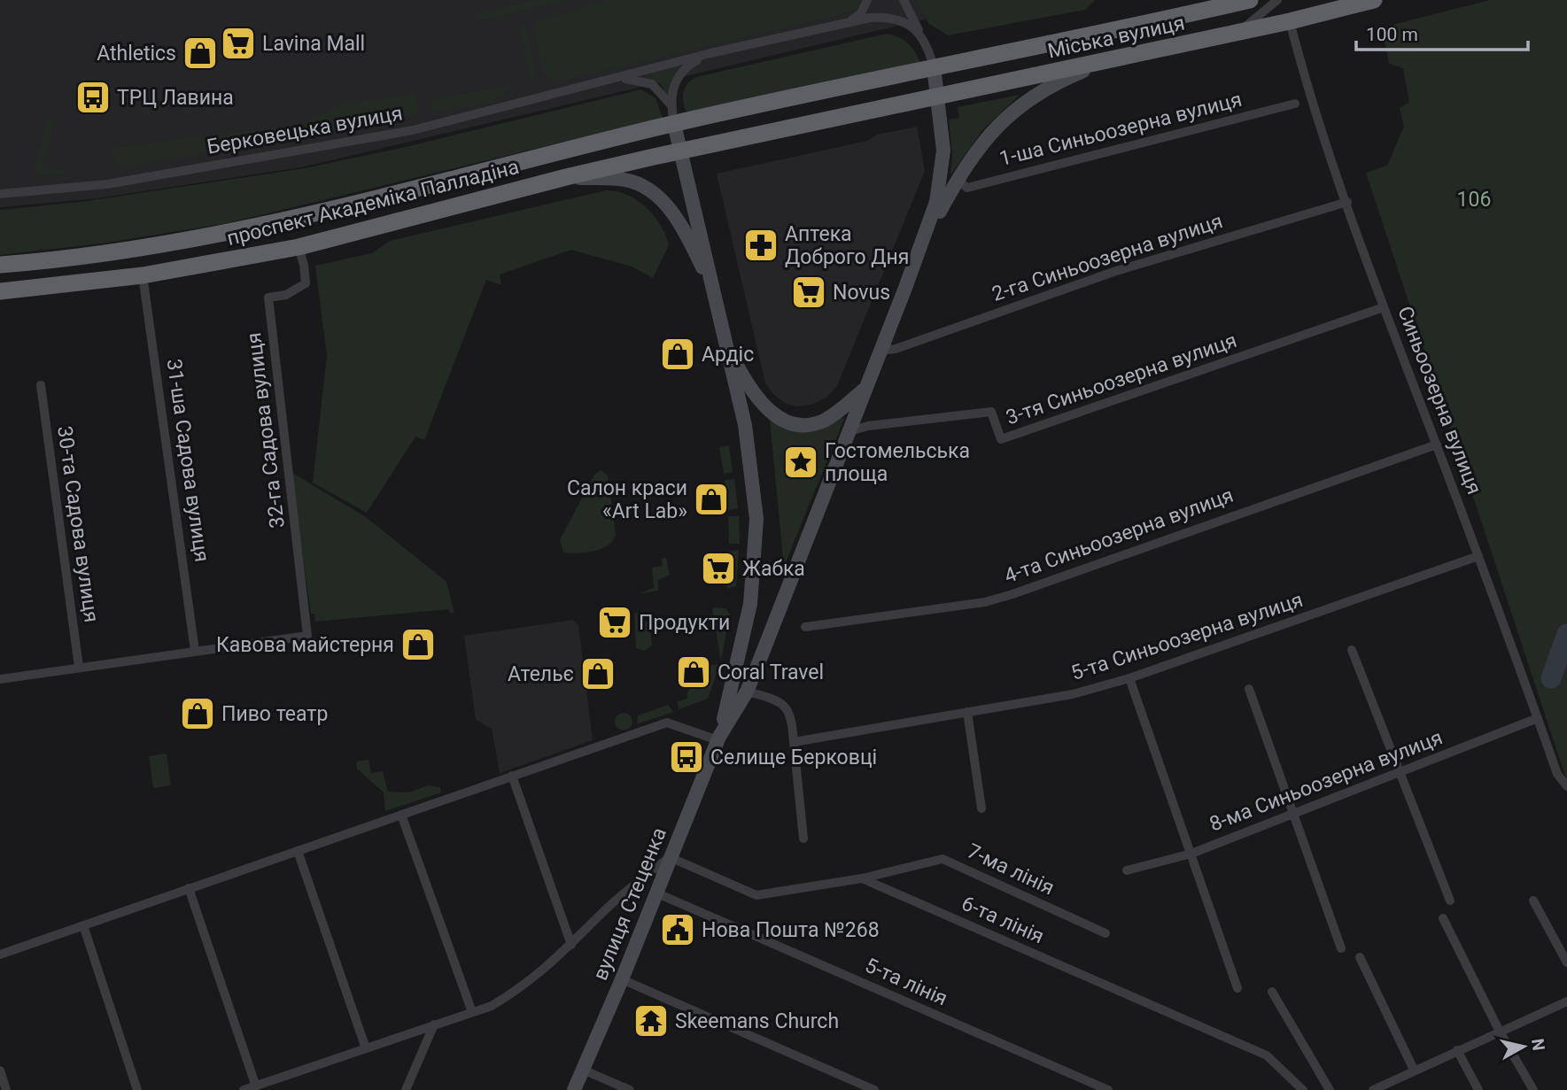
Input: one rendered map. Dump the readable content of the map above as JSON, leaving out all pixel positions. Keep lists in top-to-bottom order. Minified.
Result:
{"streets":{"highway":["Міська вулиця","проспект Академіка Палладіна"],"main road":["вулиця Стеценка"],"street":["1-ша Синьоозерна вулиця","Берковецька вулиця","2-га Синьоозерна вулиця","3-тя Синьоозерна вулиця","Синьоозерна вулиця","32-га Садова вулиця","31-ша Садова вулиця","30-та Садова вулиця","4-та Синьоозерна вулиця","5-та Синьоозерна вулиця","8-ма Синьоозерна вулиця","7-ма лінія","6-та лінія","5-та лінія"]},"crossings":[["Міська вулиця","Синьоозерна вулиця"],["Берковецька вулиця","проспект Академіка Палладіна"],["проспект Академіка Палладіна","32-га Садова вулиця"],["проспект Академіка Палладіна","31-ша Садова вулиця"],["2-га Синьоозерна вулиця","Синьоозерна вулиця"],["3-тя Синьоозерна вулиця","Синьоозерна вулиця"],["3-тя Синьоозерна вулиця","вулиця Стеценка"],["Синьоозерна вулиця","4-та Синьоозерна вулиця"],["Синьоозерна вулиця","5-та Синьоозерна вулиця"],["Синьоозерна вулиця","8-ма Синьоозерна вулиця"],["32-га Садова вулиця","31-ша Садова вулиця"],["7-ма лінія","6-та лінія"],["вулиця Стеценка","5-та лінія"]],"parks":["106"],"places":{"supermarket":["Lavina Mall","Novus","Жабка","Продукти"],"shop":["Athletics","Ардіс","Салон краси «Art Lab»","Кавова майстерня","Coral Travel","Ательє","Пиво театр"],"bus stop":["ТРЦ Лавина","Селище Берковці"],"pharmacy":["Аптека Доброго Дня"],"place":["Гостомельська площа"],"public building":["Нова Пошта №268"],"temple":["Skeemans Church"]},"scale_bar":"100 m","north":"right"}
